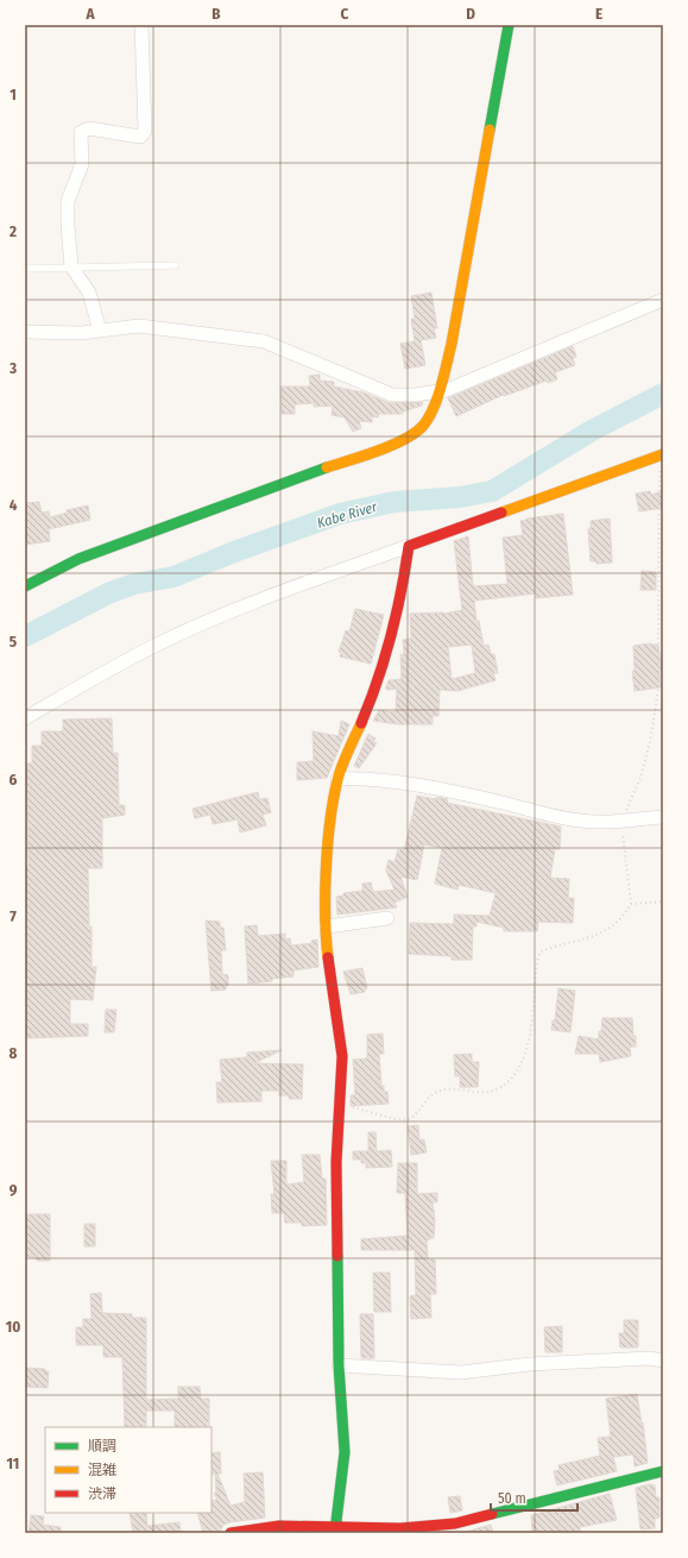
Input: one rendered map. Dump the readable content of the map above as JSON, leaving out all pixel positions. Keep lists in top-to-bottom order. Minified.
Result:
{"water":["Kabe River"],"legend":["順調","混雑","渋滞"],"scale_bar":"50 m","grid":{"columns":["A","B","C","D","E"],"rows":["1","2","3","4","5","6","7","8","9","10","11"]}}
